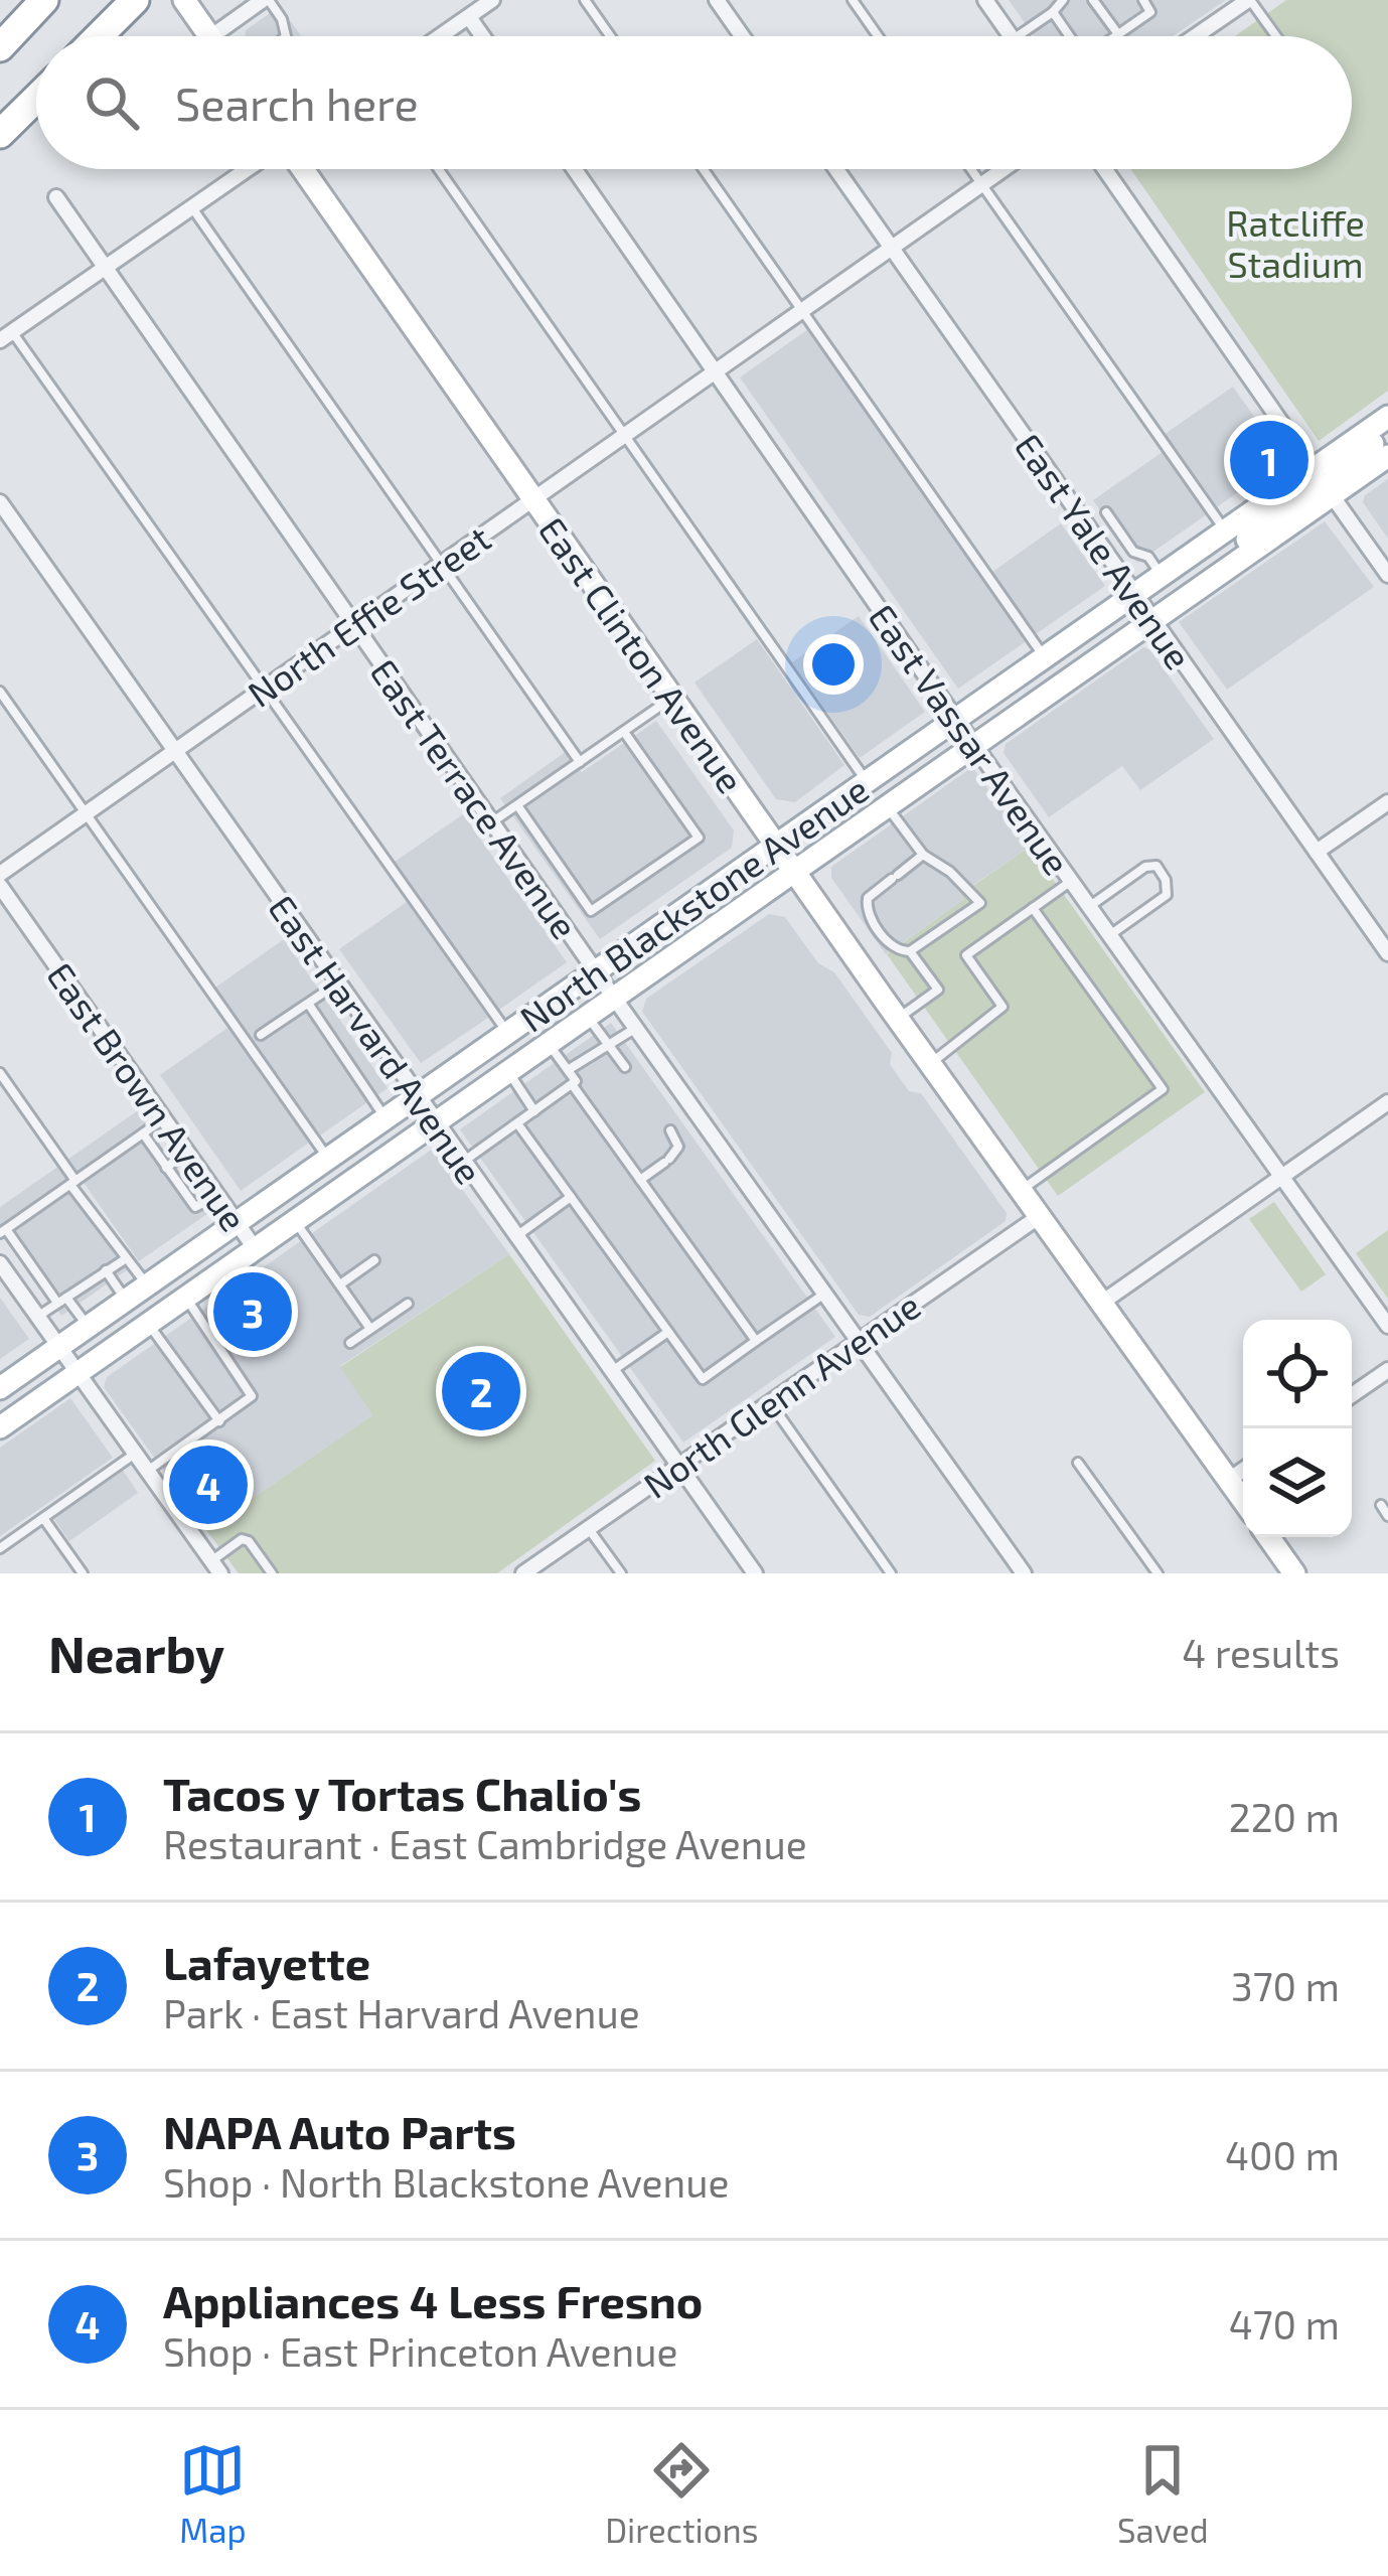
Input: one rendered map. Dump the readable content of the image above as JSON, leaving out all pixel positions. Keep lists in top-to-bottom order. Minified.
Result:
{"streets":{"main road":["East Clinton Avenue","North Blackstone Avenue"],"street":["East Yale Avenue","North Effie Street","East Vassar Avenue","East Terrace Avenue","East Harvard Avenue","East Brown Avenue","North Glenn Avenue"]},"crossings":[["East Yale Avenue","North Effie Street"],["East Yale Avenue","North Blackstone Avenue"],["North Effie Street","East Clinton Avenue"],["North Effie Street","East Vassar Avenue"],["North Effie Street","East Terrace Avenue"],["North Effie Street","East Harvard Avenue"],["East Clinton Avenue","North Blackstone Avenue"],["East Clinton Avenue","North Glenn Avenue"],["East Vassar Avenue","North Blackstone Avenue"],["East Terrace Avenue","North Blackstone Avenue"],["East Terrace Avenue","North Glenn Avenue"],["North Blackstone Avenue","East Harvard Avenue"],["North Blackstone Avenue","East Brown Avenue"],["East Harvard Avenue","North Glenn Avenue"]],"parks":["Ratcliffe Stadium"],"page":{"search":"Search here","pins":["1","3","2","4"],"heading":["Nearby","4 results"],"list":[{"mark":"1","name":"Tacos y Tortas Chalio's","note":"Restaurant · East Cambridge Avenue","value":"220 m"},{"mark":"2","name":"Lafayette","note":"Park · East Harvard Avenue","value":"370 m"},{"mark":"3","name":"NAPA Auto Parts","note":"Shop · North Blackstone Avenue","value":"400 m"},{"mark":"4","name":"Appliances 4 Less Fresno","note":"Shop · East Princeton Avenue","value":"470 m"}],"nav":["Map","Directions","Saved"]}}
